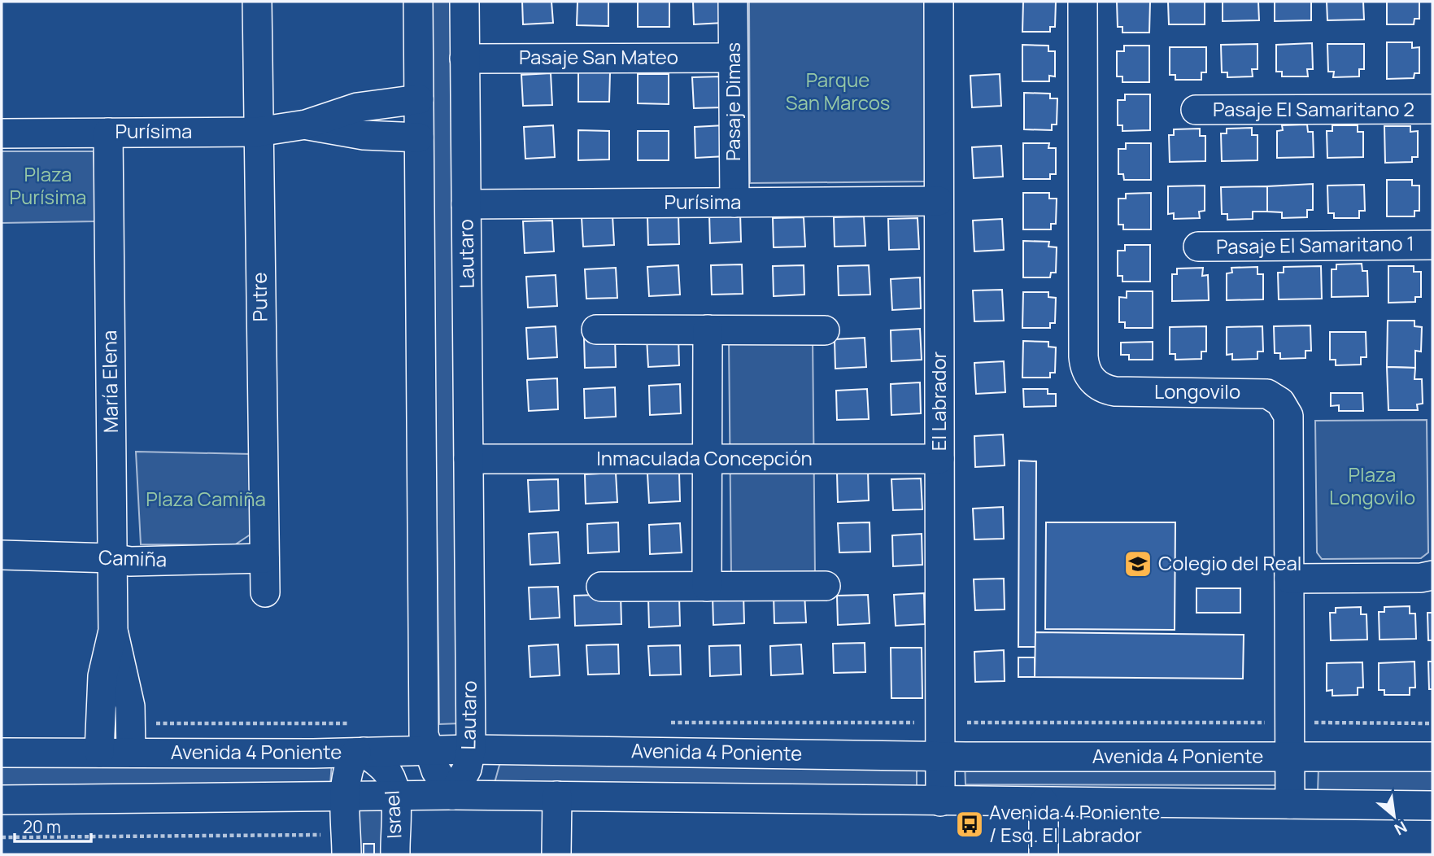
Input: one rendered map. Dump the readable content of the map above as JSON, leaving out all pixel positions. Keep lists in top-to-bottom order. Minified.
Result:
{"streets":{"street":["Pasaje San Mateo","Pasaje Dimas","Pasaje El Samaritano 2","Purísima","Pasaje El Samaritano 1","Lautaro","Putre","María Elena","Longovilo","El Labrador","Inmaculada Concepción","Camiña","Avenida 4 Poniente","Israel"]},"crossings":[["Pasaje San Mateo","Pasaje Dimas"],["Pasaje San Mateo","Lautaro"],["Pasaje Dimas","Purísima"],["Purísima","Lautaro"],["Purísima","Putre"],["Purísima","María Elena"],["Purísima","El Labrador"],["Lautaro","Inmaculada Concepción"],["Lautaro","Avenida 4 Poniente"],["Putre","Camiña"],["María Elena","Camiña"],["María Elena","Avenida 4 Poniente"],["Longovilo","Avenida 4 Poniente"],["El Labrador","Inmaculada Concepción"],["El Labrador","Avenida 4 Poniente"],["Avenida 4 Poniente","Israel"]],"parks":["Parque San Marcos","Plaza Purísima","Plaza Longovilo","Plaza Camiña"],"places":{"school or university":["Colegio del Real"],"bus stop":["Avenida 4 Poniente / Esq. El Labrador"]},"scale_bar":"20 m","north":"bottom right"}
